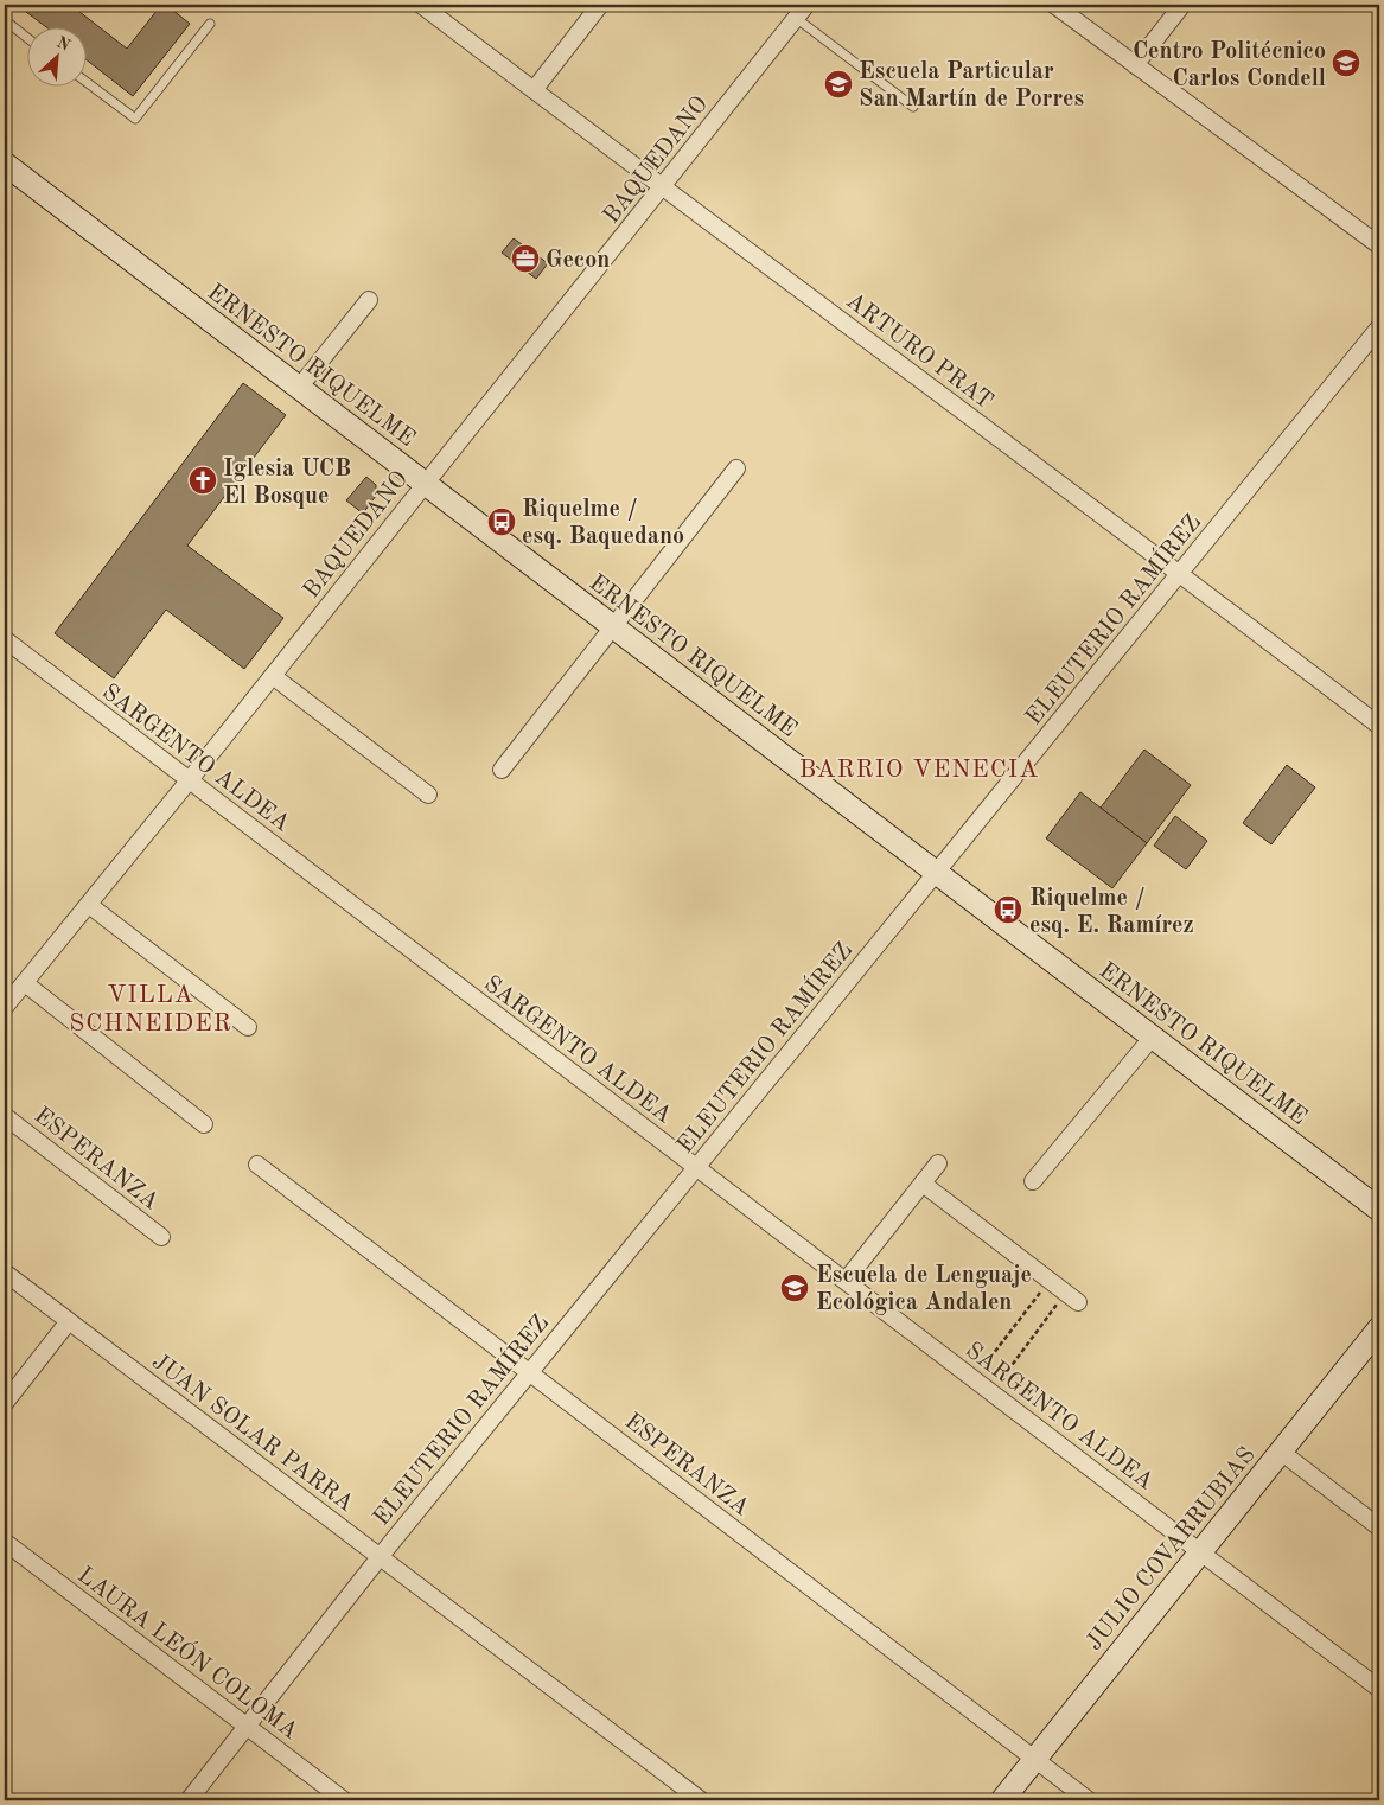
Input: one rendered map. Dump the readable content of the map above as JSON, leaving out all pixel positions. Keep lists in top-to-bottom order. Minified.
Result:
{"streets":{"street":["BAQUEDANO","ARTURO PRAT","ERNESTO RIQUELME","ELEUTERIO RAMÍREZ","SARGENTO ALDEA","ESPERANZA","JUAN SOLAR PARRA","JULIO COVARRUBIAS","LAURA LEÓN COLOMA"]},"crossings":[["BAQUEDANO","ARTURO PRAT"],["BAQUEDANO","ERNESTO RIQUELME"],["BAQUEDANO","SARGENTO ALDEA"],["ARTURO PRAT","ELEUTERIO RAMÍREZ"],["ERNESTO RIQUELME","ELEUTERIO RAMÍREZ"],["ELEUTERIO RAMÍREZ","SARGENTO ALDEA"],["ELEUTERIO RAMÍREZ","ESPERANZA"],["ELEUTERIO RAMÍREZ","JUAN SOLAR PARRA"],["ELEUTERIO RAMÍREZ","LAURA LEÓN COLOMA"],["SARGENTO ALDEA","JULIO COVARRUBIAS"],["ESPERANZA","JULIO COVARRUBIAS"]],"districts":["BARRIO VENECIA","VILLA SCHNEIDER"],"places":{"school or university":["Centro Politécnico Carlos Condell","Escuela Particular San Martín de Porres","Escuela de Lenguaje Ecológica Andalen"],"office":["Gecon"],"church":["Iglesia UCB El Bosque"],"bus stop":["Riquelme / esq. Baquedano","Riquelme / esq. E. Ramírez"]},"north":"top right"}
